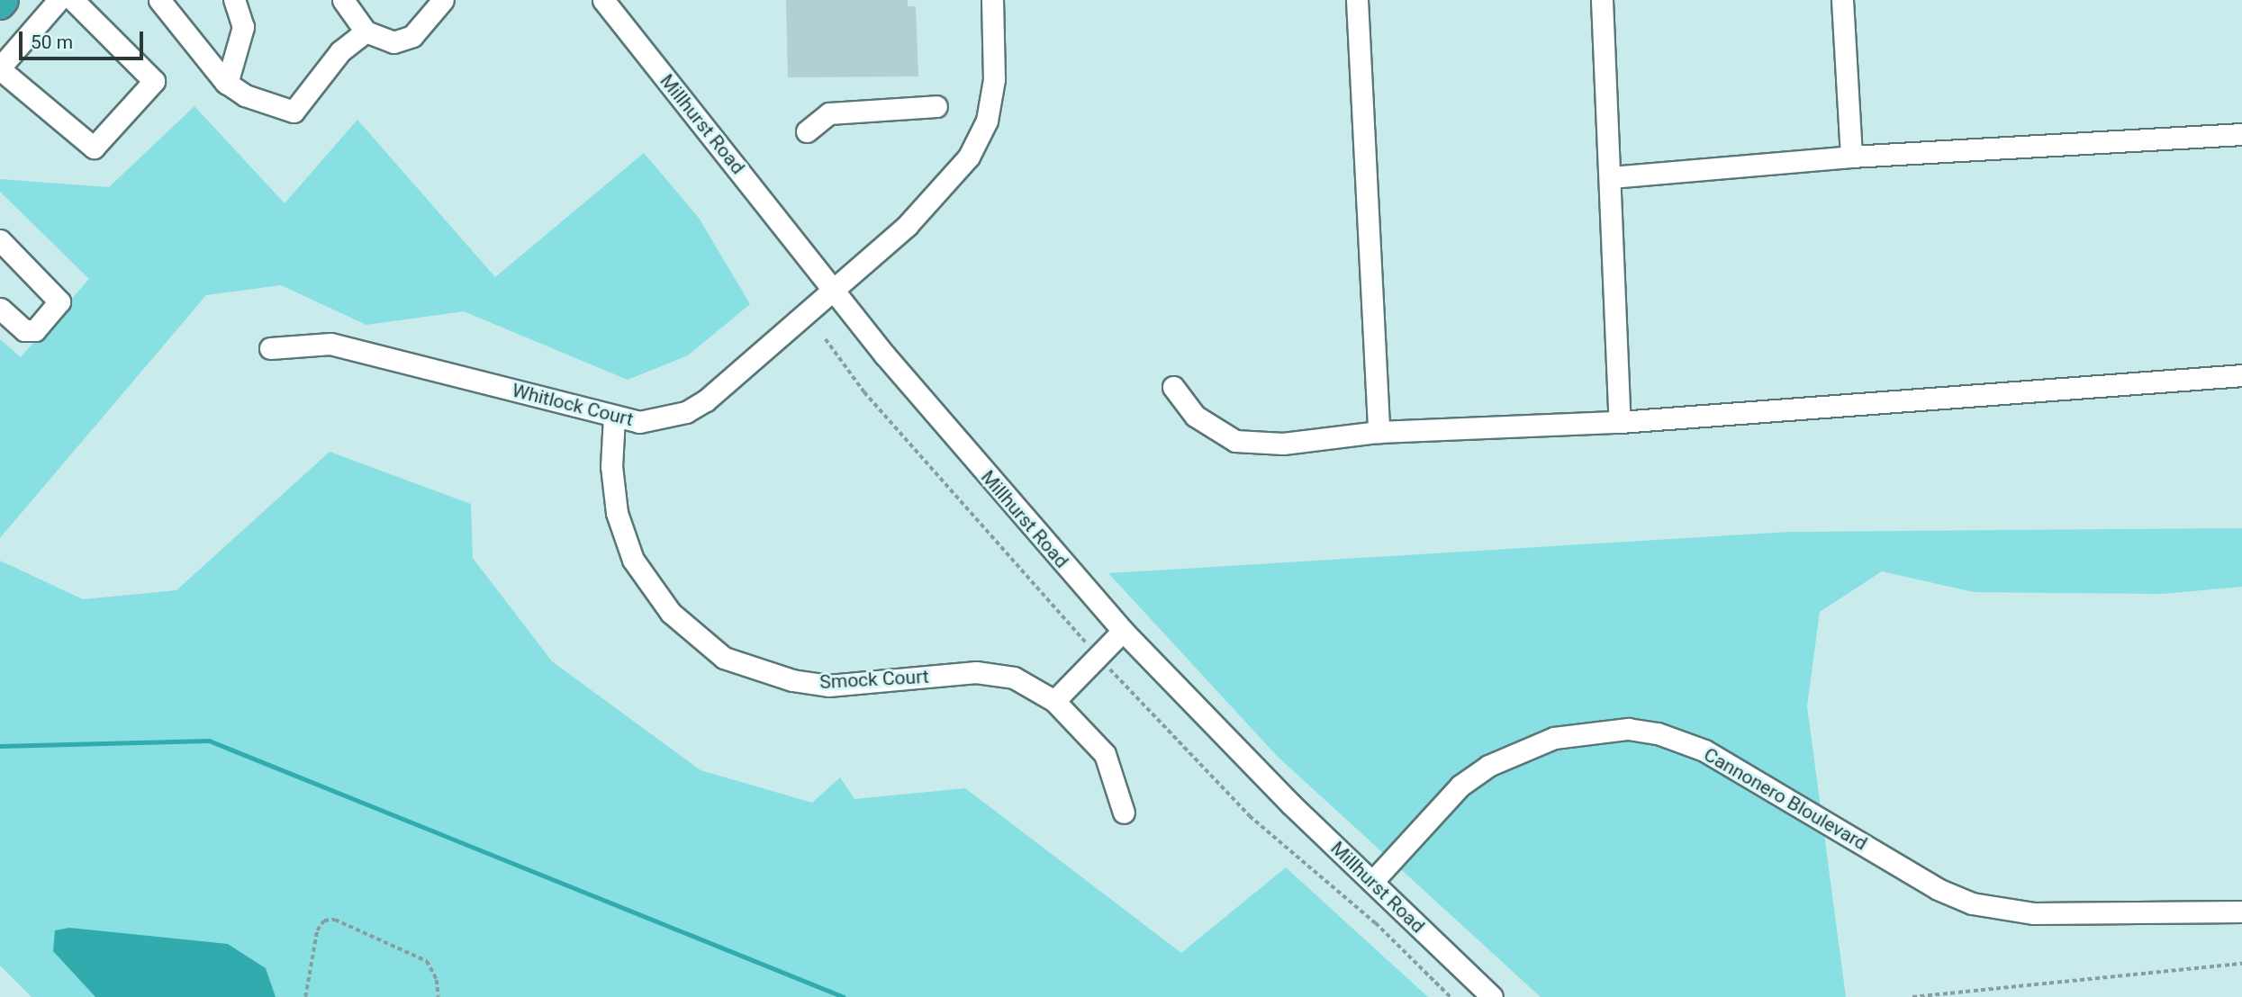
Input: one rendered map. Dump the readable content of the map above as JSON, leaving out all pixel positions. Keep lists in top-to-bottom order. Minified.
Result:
{"streets":{"street":["Millhurst Road","Whitlock Court","Smock Court","Cannonero Bloulevard"]},"crossings":[["Millhurst Road","Whitlock Court"],["Millhurst Road","Cannonero Bloulevard"],["Whitlock Court","Smock Court"]],"scale_bar":"50 m"}
